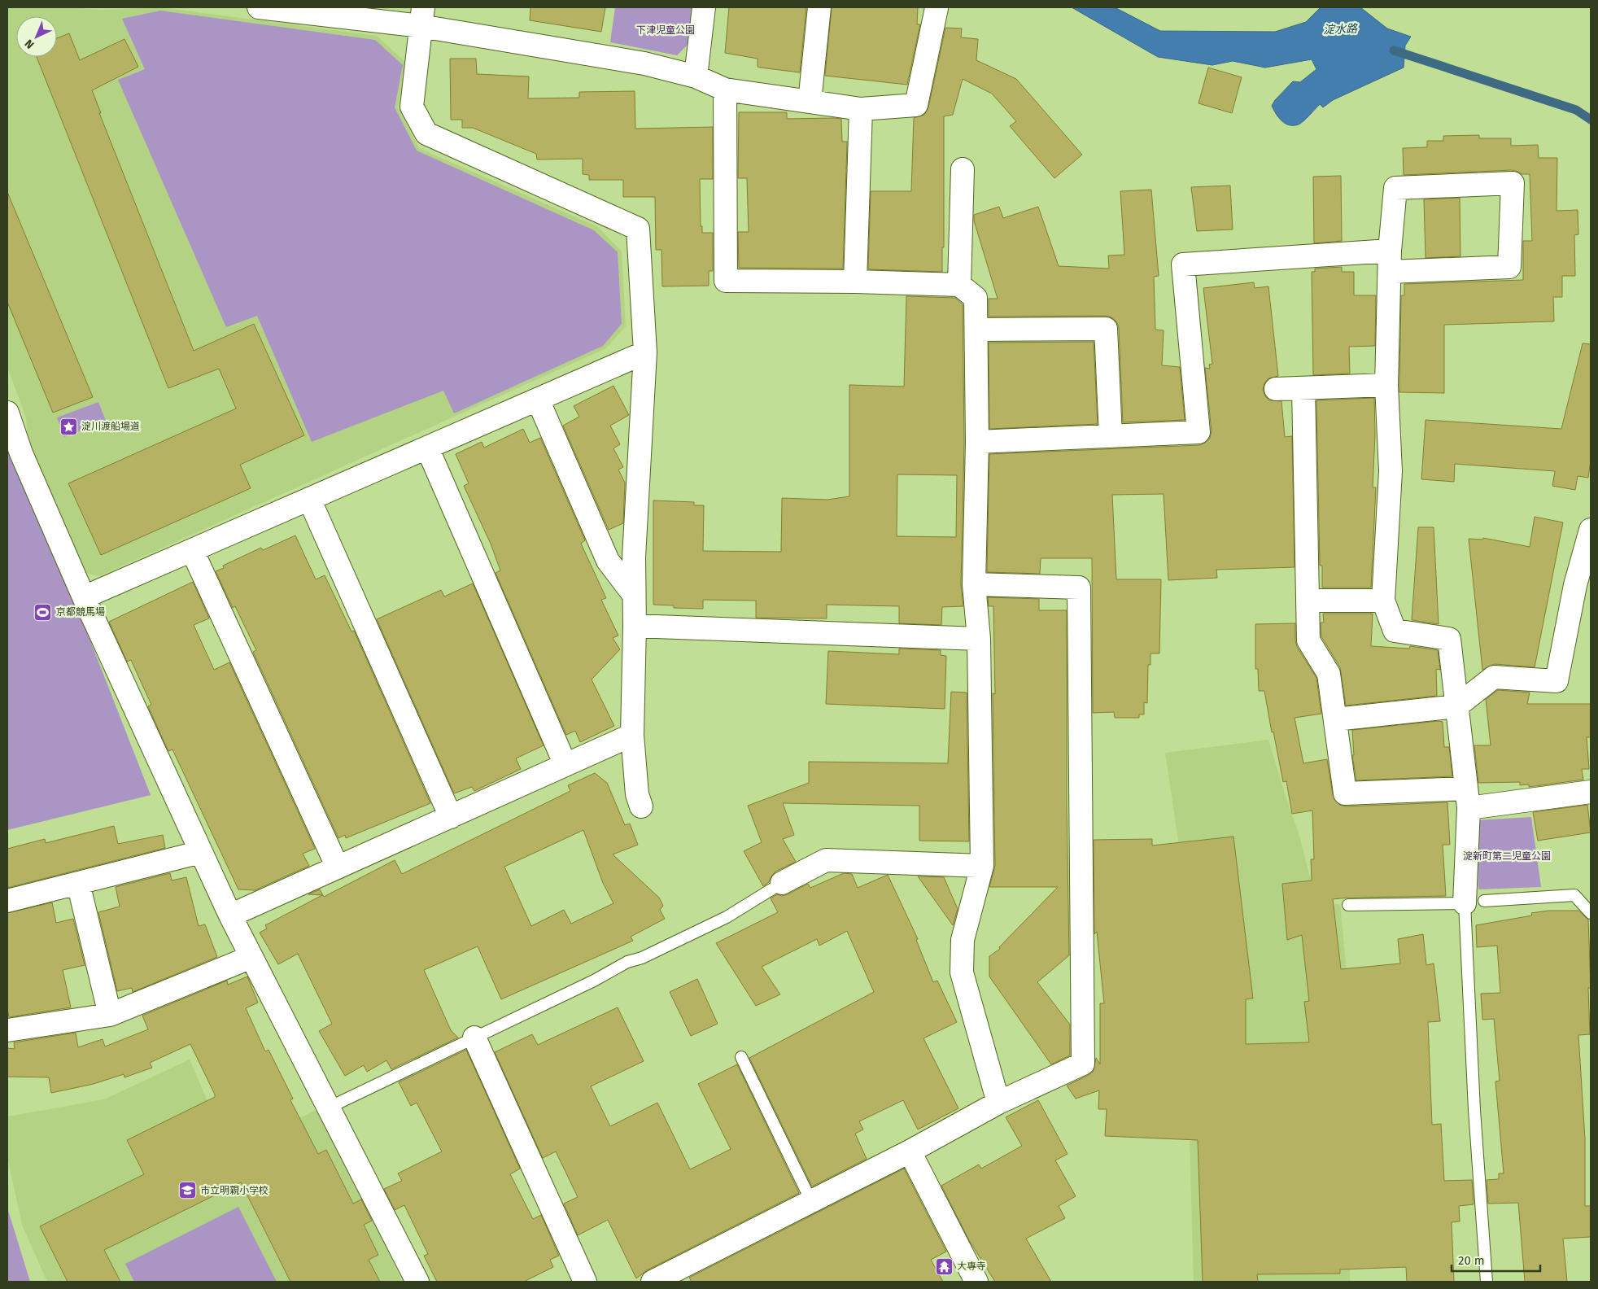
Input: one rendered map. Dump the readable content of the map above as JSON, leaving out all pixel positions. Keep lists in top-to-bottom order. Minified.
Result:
{"water":["淀水路"],"parks":["下津児童公園","淀新町第二児童公園"],"places":{"place":["淀川渡船場道"],"sports":["京都競馬場"],"school or university":["市立明親小学校"],"temple":["大專寺"]},"scale_bar":"20 m","north":"bottom left"}
